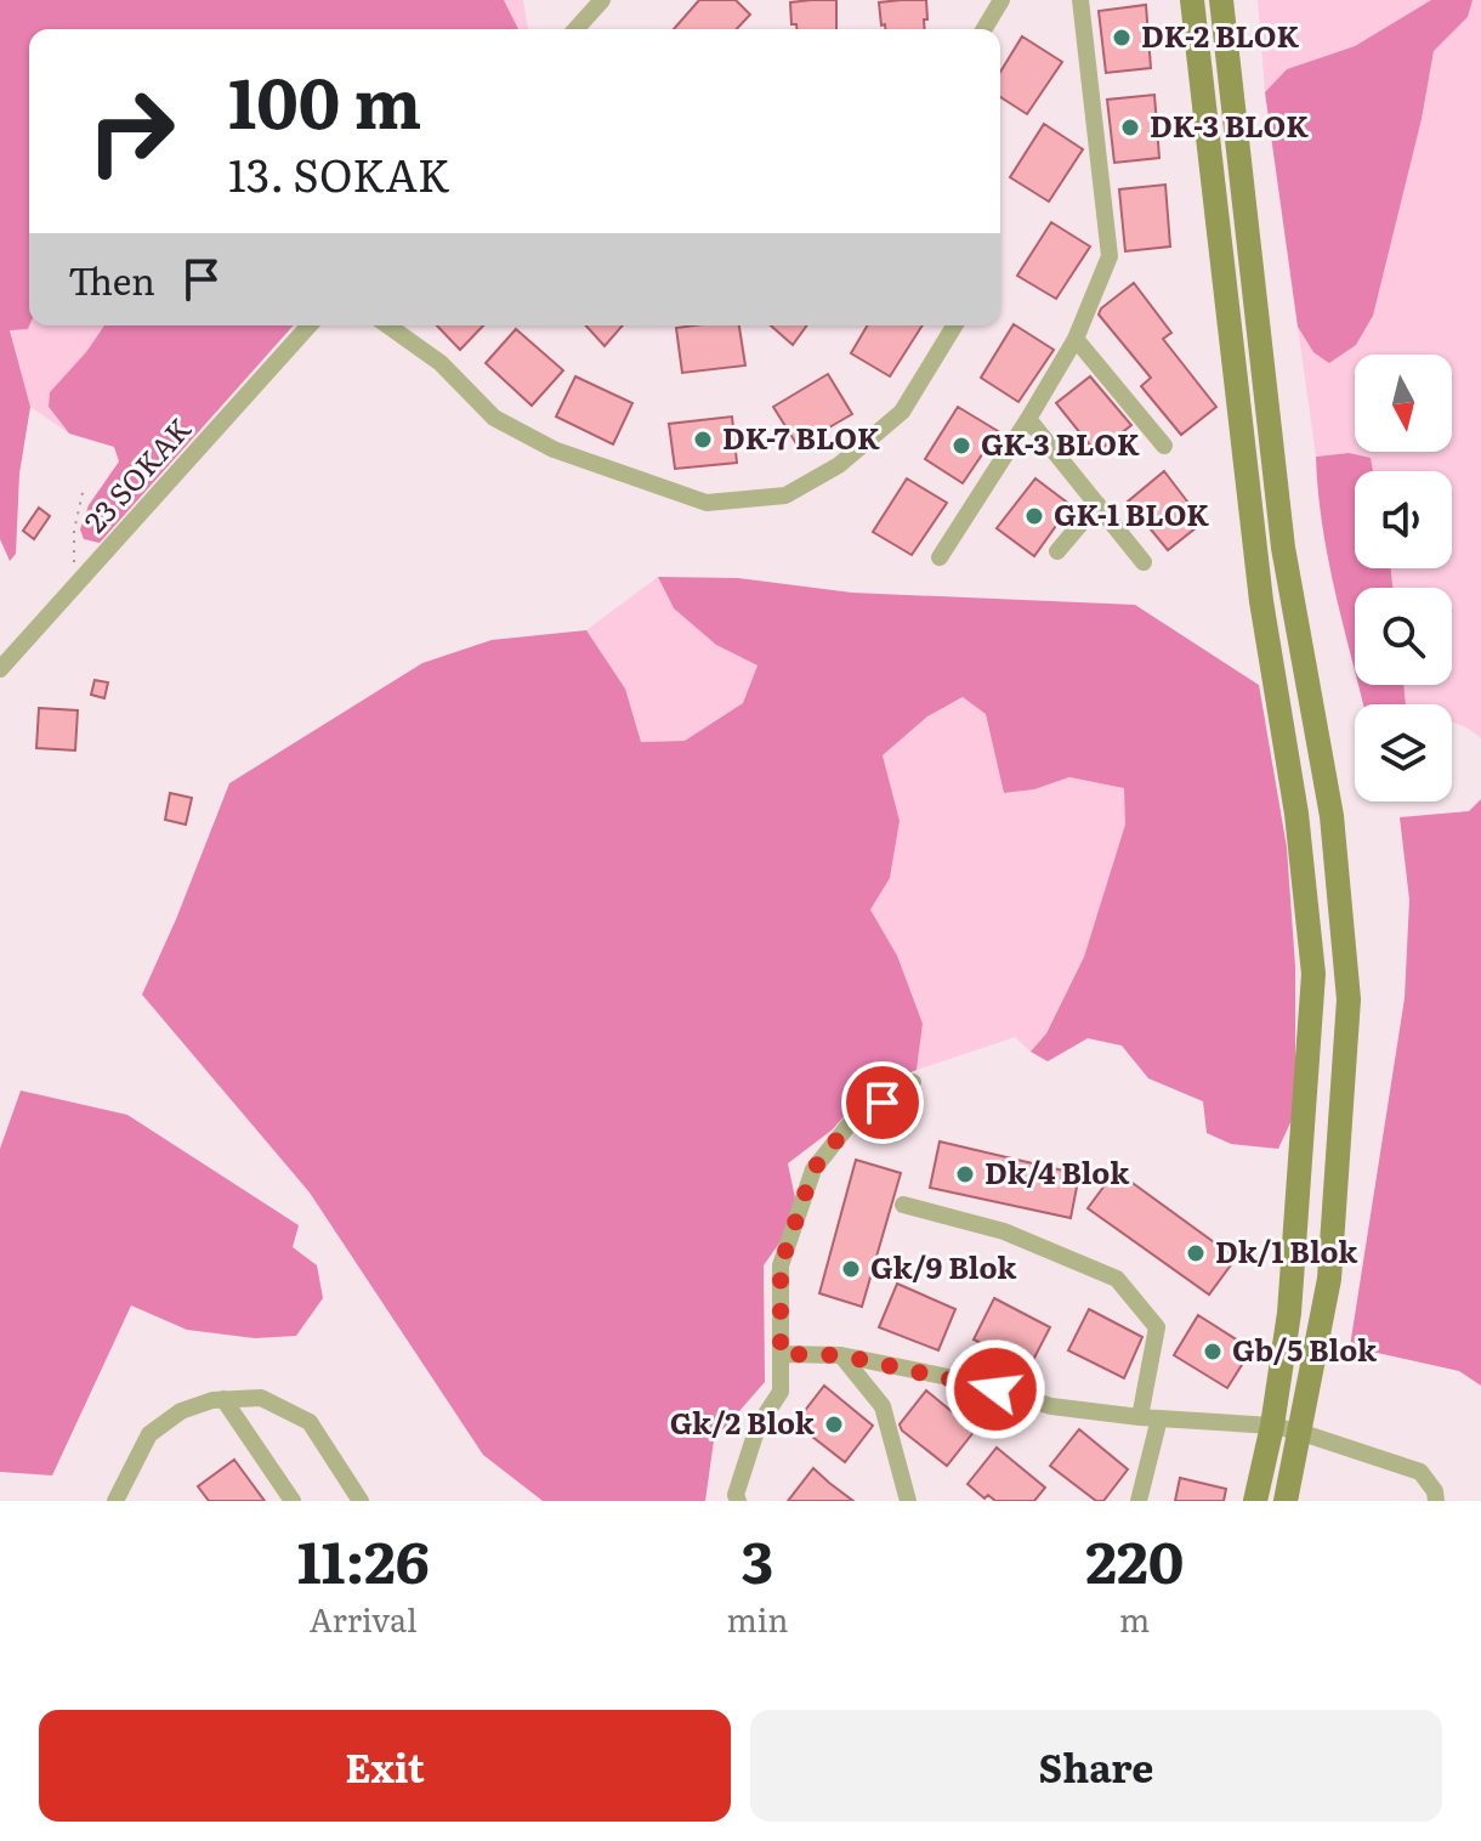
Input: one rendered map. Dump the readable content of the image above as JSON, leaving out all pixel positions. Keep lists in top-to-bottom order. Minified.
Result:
{"streets":{"street":["23 SOKAK"]},"places":["DK-2 BLOK","DK-3 BLOK","DK-7 BLOK","GK-3 BLOK","GK-1 BLOK","Dk/4 Blok","Dk/1 Blok","Gk/9 Blok","Gb/5 Blok","Gk/2 Blok"],"north":"bottom","page":{"turn":["100 m","13. SOKAK"],"then":"Then","eta":["11:26","Arrival","3","min","220","m"],"buttons":["Exit","Share"]}}
